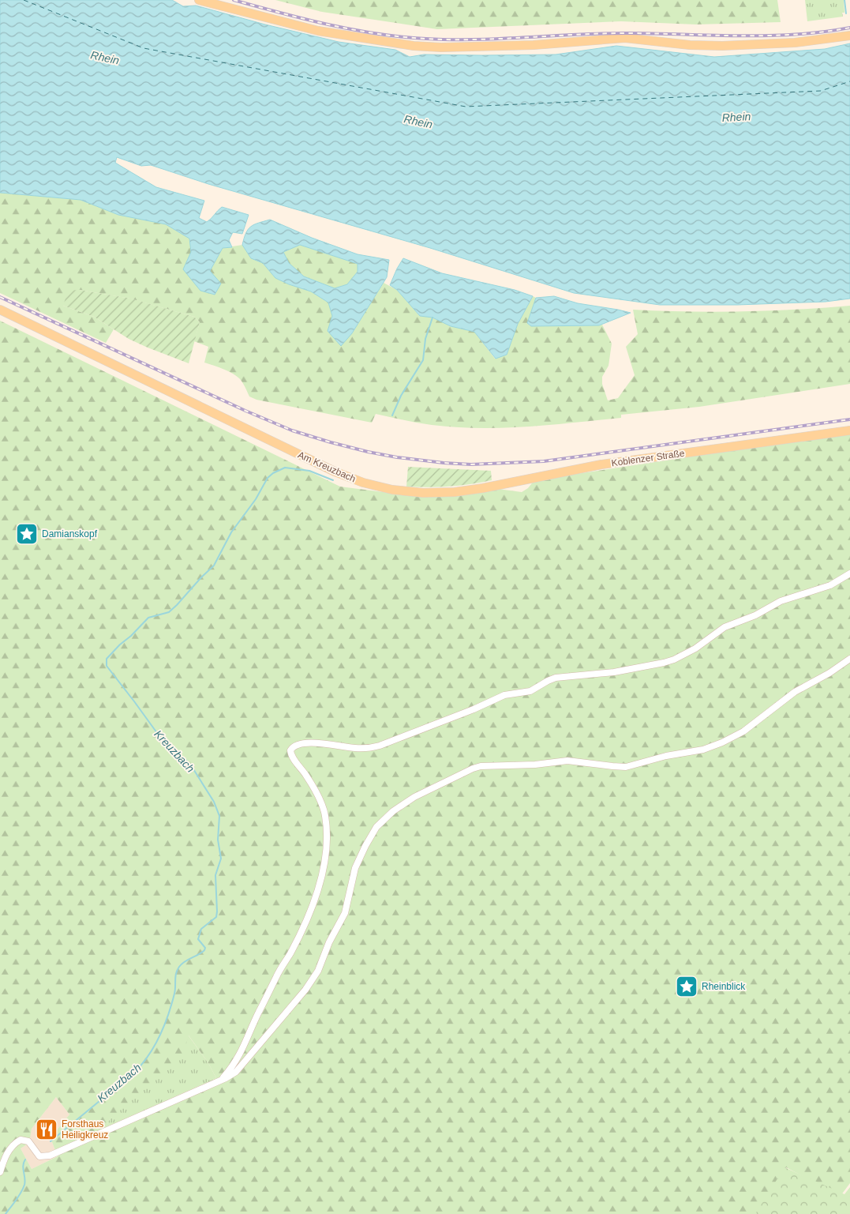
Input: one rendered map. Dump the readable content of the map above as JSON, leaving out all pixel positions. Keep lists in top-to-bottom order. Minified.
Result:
{"streets":{"main road":["Koblenzer Straße","Am Kreuzbach"]},"crossings":[["Koblenzer Straße","Am Kreuzbach"]],"water":["Rhein","Kreuzbach"],"places":{"place":["Damianskopf","Rheinblick"],"restaurant":["Forsthaus Heiligkreuz"]}}
